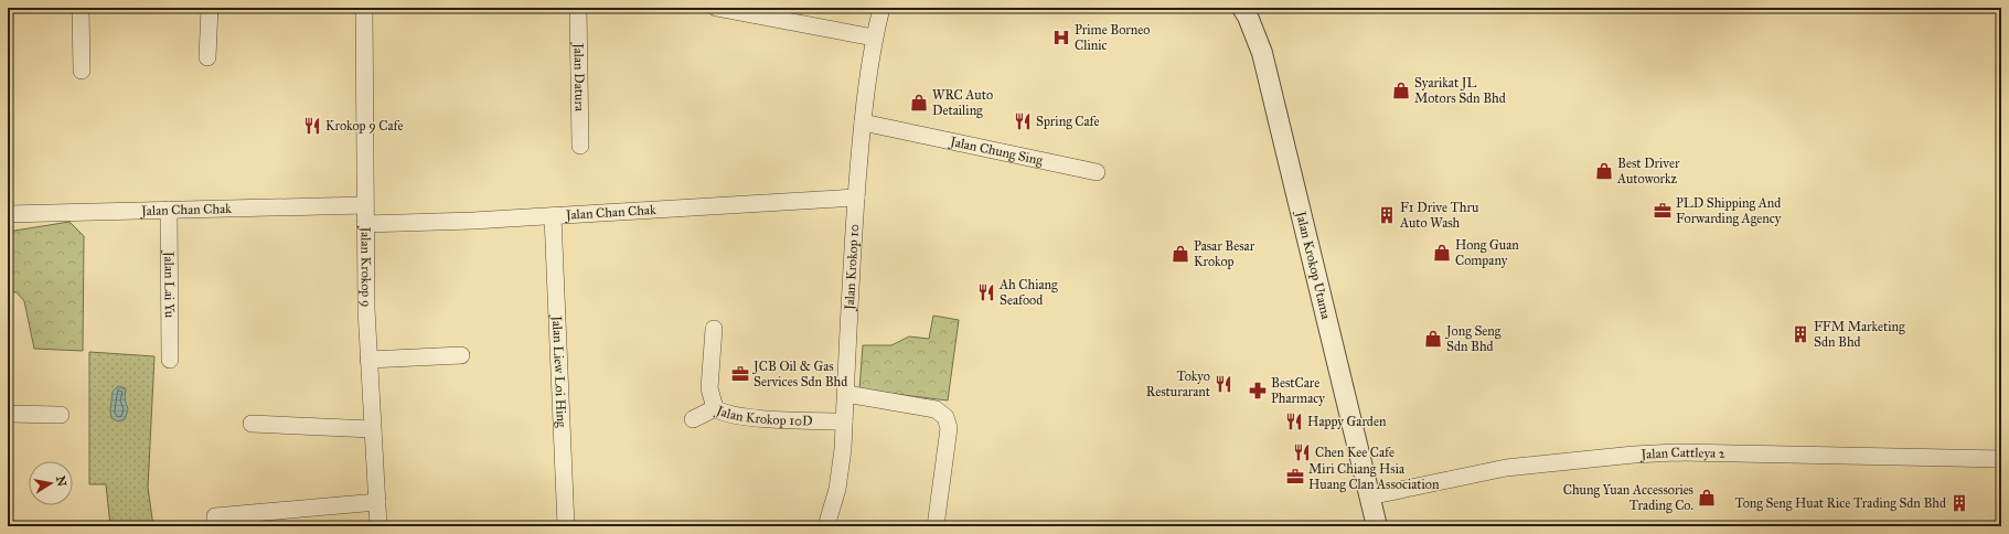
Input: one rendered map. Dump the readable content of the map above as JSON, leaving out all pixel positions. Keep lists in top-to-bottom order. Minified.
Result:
{"streets":{"street":["Jalan Datura","Jalan Chung Sing","Jalan Chan Chak","Jalan Krokop Utama","Jalan Krokop 9","Jalan Krokop 10","Jalan Lai Yu","Jalan Liew Loi Hing","Jalan Krokop 10D","Jalan Cattleya 2"]},"crossings":[["Jalan Chung Sing","Jalan Krokop 10"],["Jalan Chan Chak","Jalan Krokop 9"],["Jalan Chan Chak","Jalan Krokop 10"],["Jalan Chan Chak","Jalan Lai Yu"],["Jalan Chan Chak","Jalan Liew Loi Hing"],["Jalan Krokop Utama","Jalan Cattleya 2"],["Jalan Krokop 10","Jalan Krokop 10D"]],"places":{"hospital":["Prime Borneo Clinic"],"shop":["Syarikat JL Motors Sdn Bhd","WRC Auto Detailing","Best Driver Autoworkz","Hong Guan Company","Pasar Besar Krokop","Jong Seng Sdn Bhd","Chung Yuan Accessories Trading Co."],"restaurant":["Spring Cafe","Krokop 9 Cafe","Ah Chiang Seafood","Tokyo Resturarant","Happy Garden","Chen Kee Cafe"],"office":["PLD Shipping And Forwarding Agency","JCB Oil & Gas Services Sdn Bhd","Miri Chiang Hsia Huang Clan Association"],"building":["F1 Drive Thru Auto Wash","FFM Marketing Sdn Bhd","Tong Seng Huat Rice Trading Sdn Bhd"],"pharmacy":["BestCare Pharmacy"]},"north":"right"}
